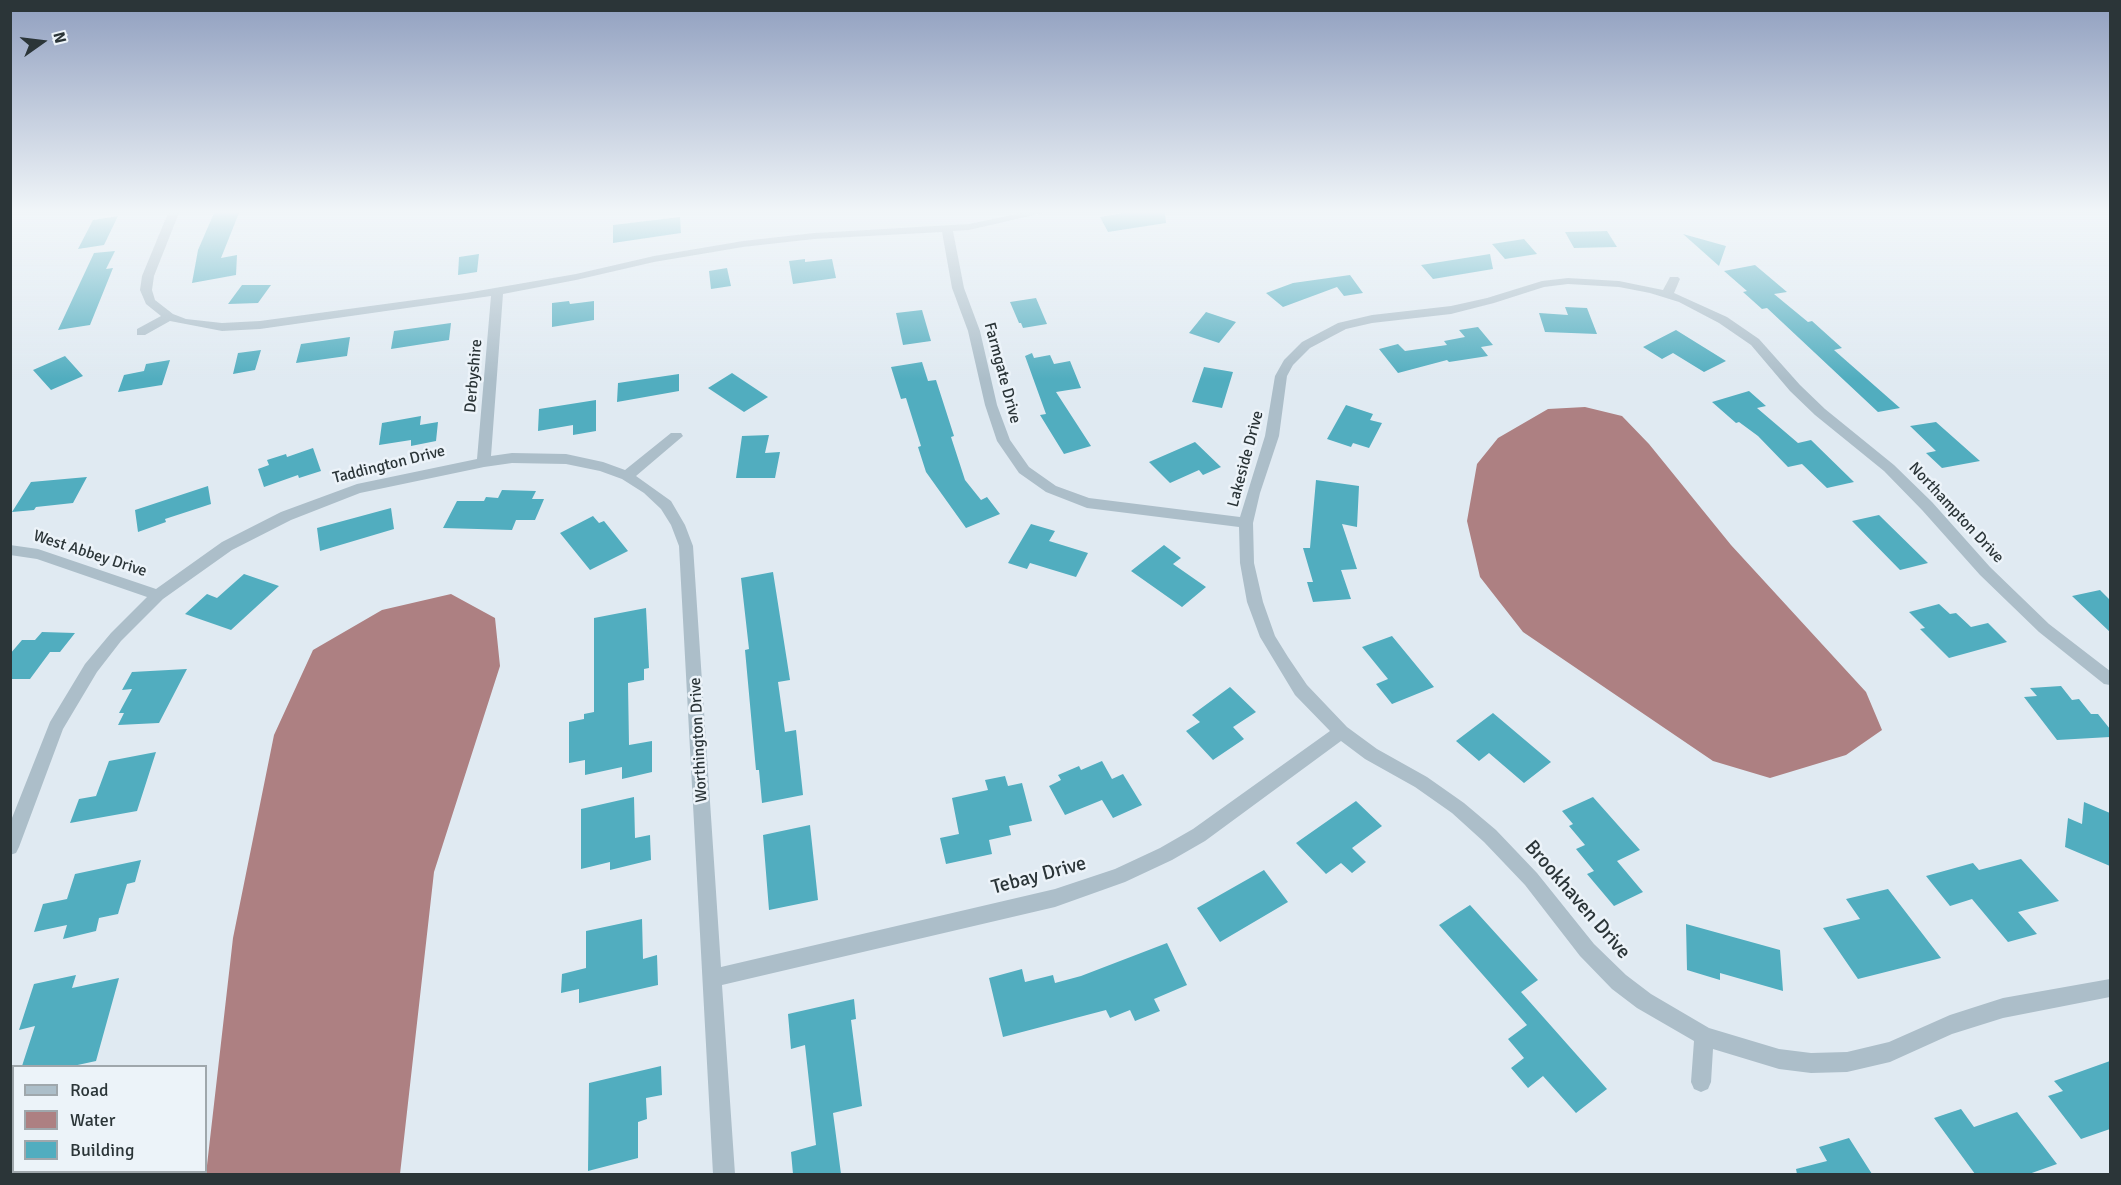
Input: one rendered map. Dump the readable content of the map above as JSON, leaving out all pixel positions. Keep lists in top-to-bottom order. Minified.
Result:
{"streets":{"street":["Farmgate Drive","Derbyshire","Lakeside Drive","Taddington Drive","Northampton Drive","West Abbey Drive","Worthington Drive","Tebay Drive","Brookhaven Drive"]},"crossings":[["Farmgate Drive","Lakeside Drive"],["Derbyshire","Taddington Drive"],["Derbyshire","Worthington Drive"],["Lakeside Drive","Northampton Drive"],["Lakeside Drive","Tebay Drive"],["Lakeside Drive","Brookhaven Drive"],["Taddington Drive","West Abbey Drive"],["Taddington Drive","Worthington Drive"],["Worthington Drive","Tebay Drive"],["Tebay Drive","Brookhaven Drive"]],"legend":["Road","Water","Building"],"north":"right"}
